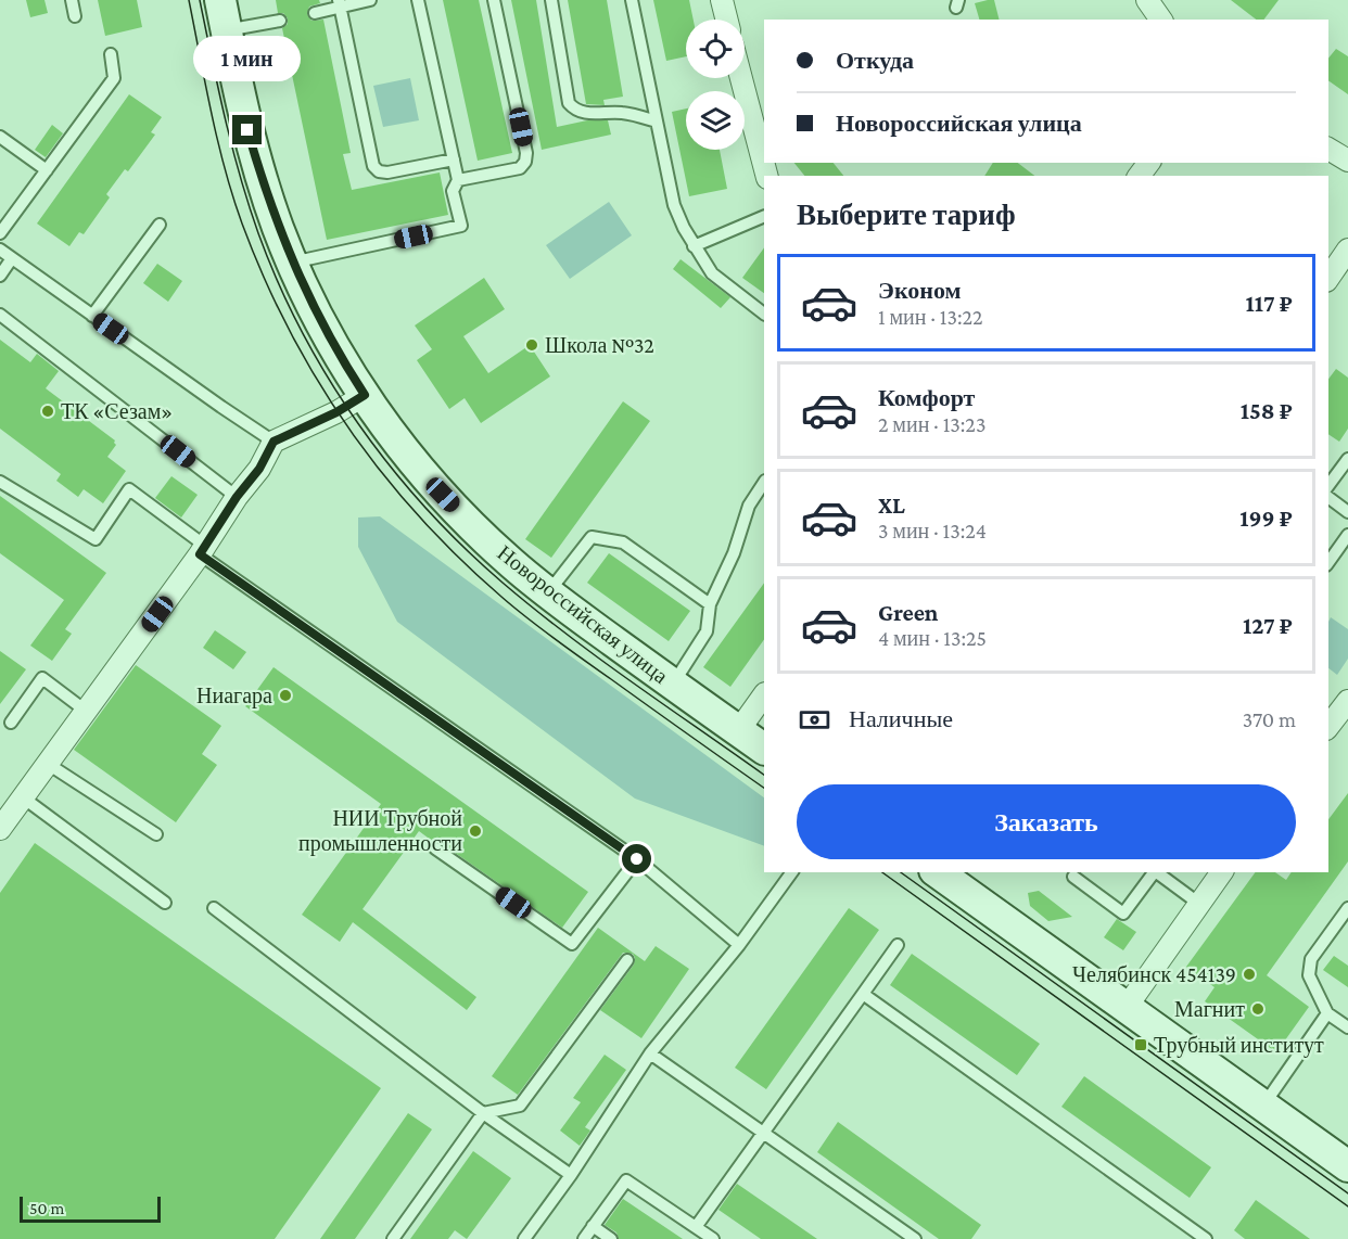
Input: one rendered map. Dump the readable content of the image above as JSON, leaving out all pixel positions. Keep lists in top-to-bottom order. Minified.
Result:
{"streets":{"main road":["Новороссийская улица"]},"places":{"other":["Школа №32","ТК «Сезам»","Ниагара","НИИ Трубной промышленности","Челябинск 454139","Магнит"],"transit":["Трубный институт"]},"scale_bar":"50 m","page":{"banner":["Откуда","Новороссийская улица"],"bubble":"1 мин","heading":"Выберите тариф","list":[{"name":"Эконом","note":"1 мин · 13:22","value":"117 ₽"},{"name":"Комфорт","note":"2 мин · 13:23","value":"158 ₽"},{"name":"XL","note":"3 мин · 13:24","value":"199 ₽"},{"name":"Green","note":"4 мин · 13:25","value":"127 ₽"}],"pay":["Наличные","370 m"],"buttons":"Заказать","scale":"50 m"}}
